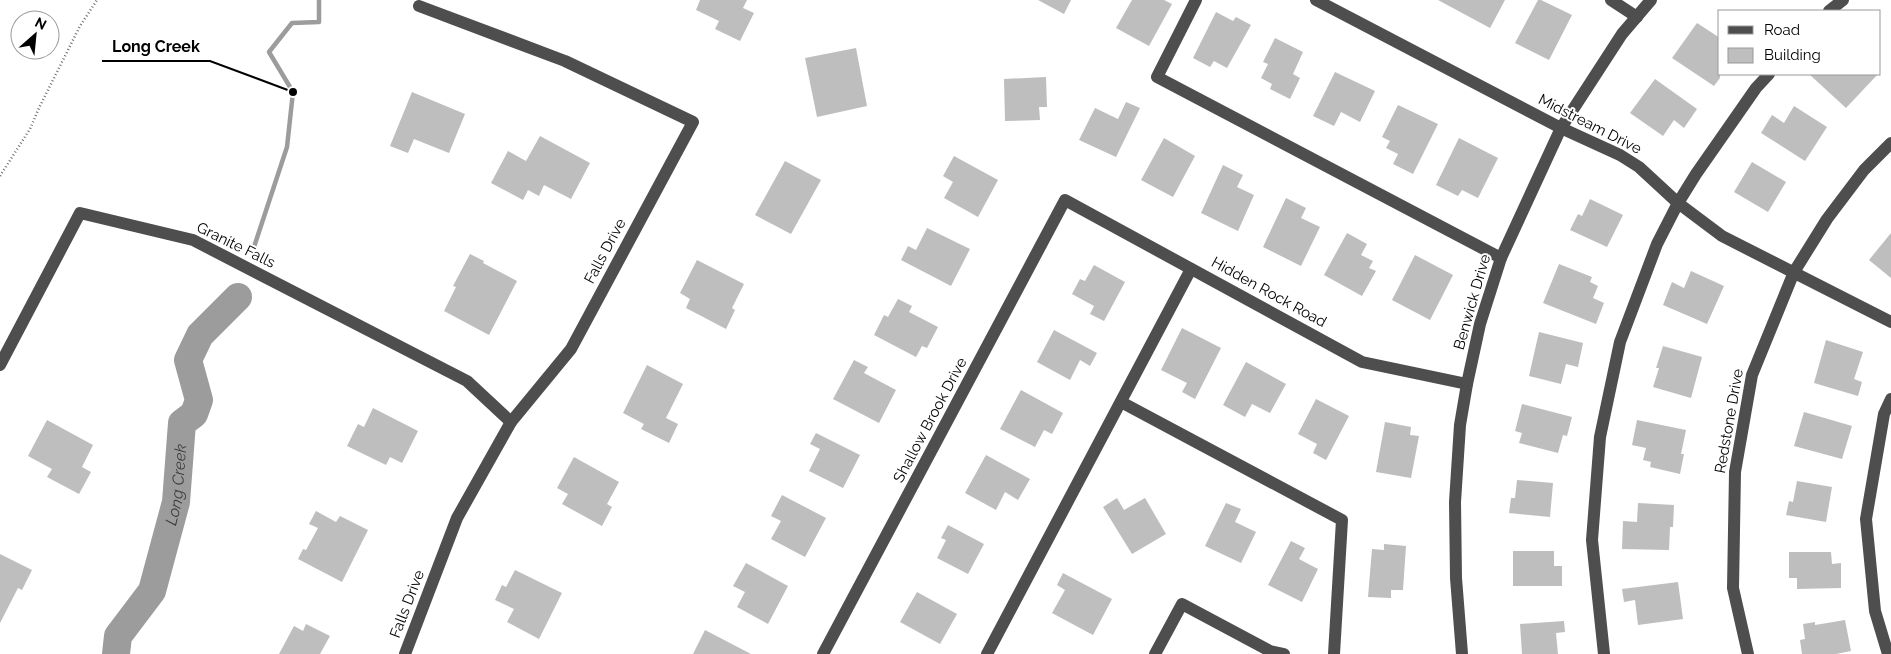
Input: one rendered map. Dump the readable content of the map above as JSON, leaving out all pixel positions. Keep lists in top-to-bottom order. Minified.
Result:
{"streets":{"street":["Midstream Drive","Granite Falls","Falls Drive","Hidden Rock Road","Benwick Drive","Shallow Brook Drive","Redstone Drive"]},"crossings":[["Midstream Drive","Benwick Drive"],["Midstream Drive","Redstone Drive"],["Granite Falls","Falls Drive"],["Hidden Rock Road","Benwick Drive"],["Hidden Rock Road","Shallow Brook Drive"]],"water":["Long Creek"],"places":["Long Creek"],"legend":["Road","Building"],"north":"top right"}
